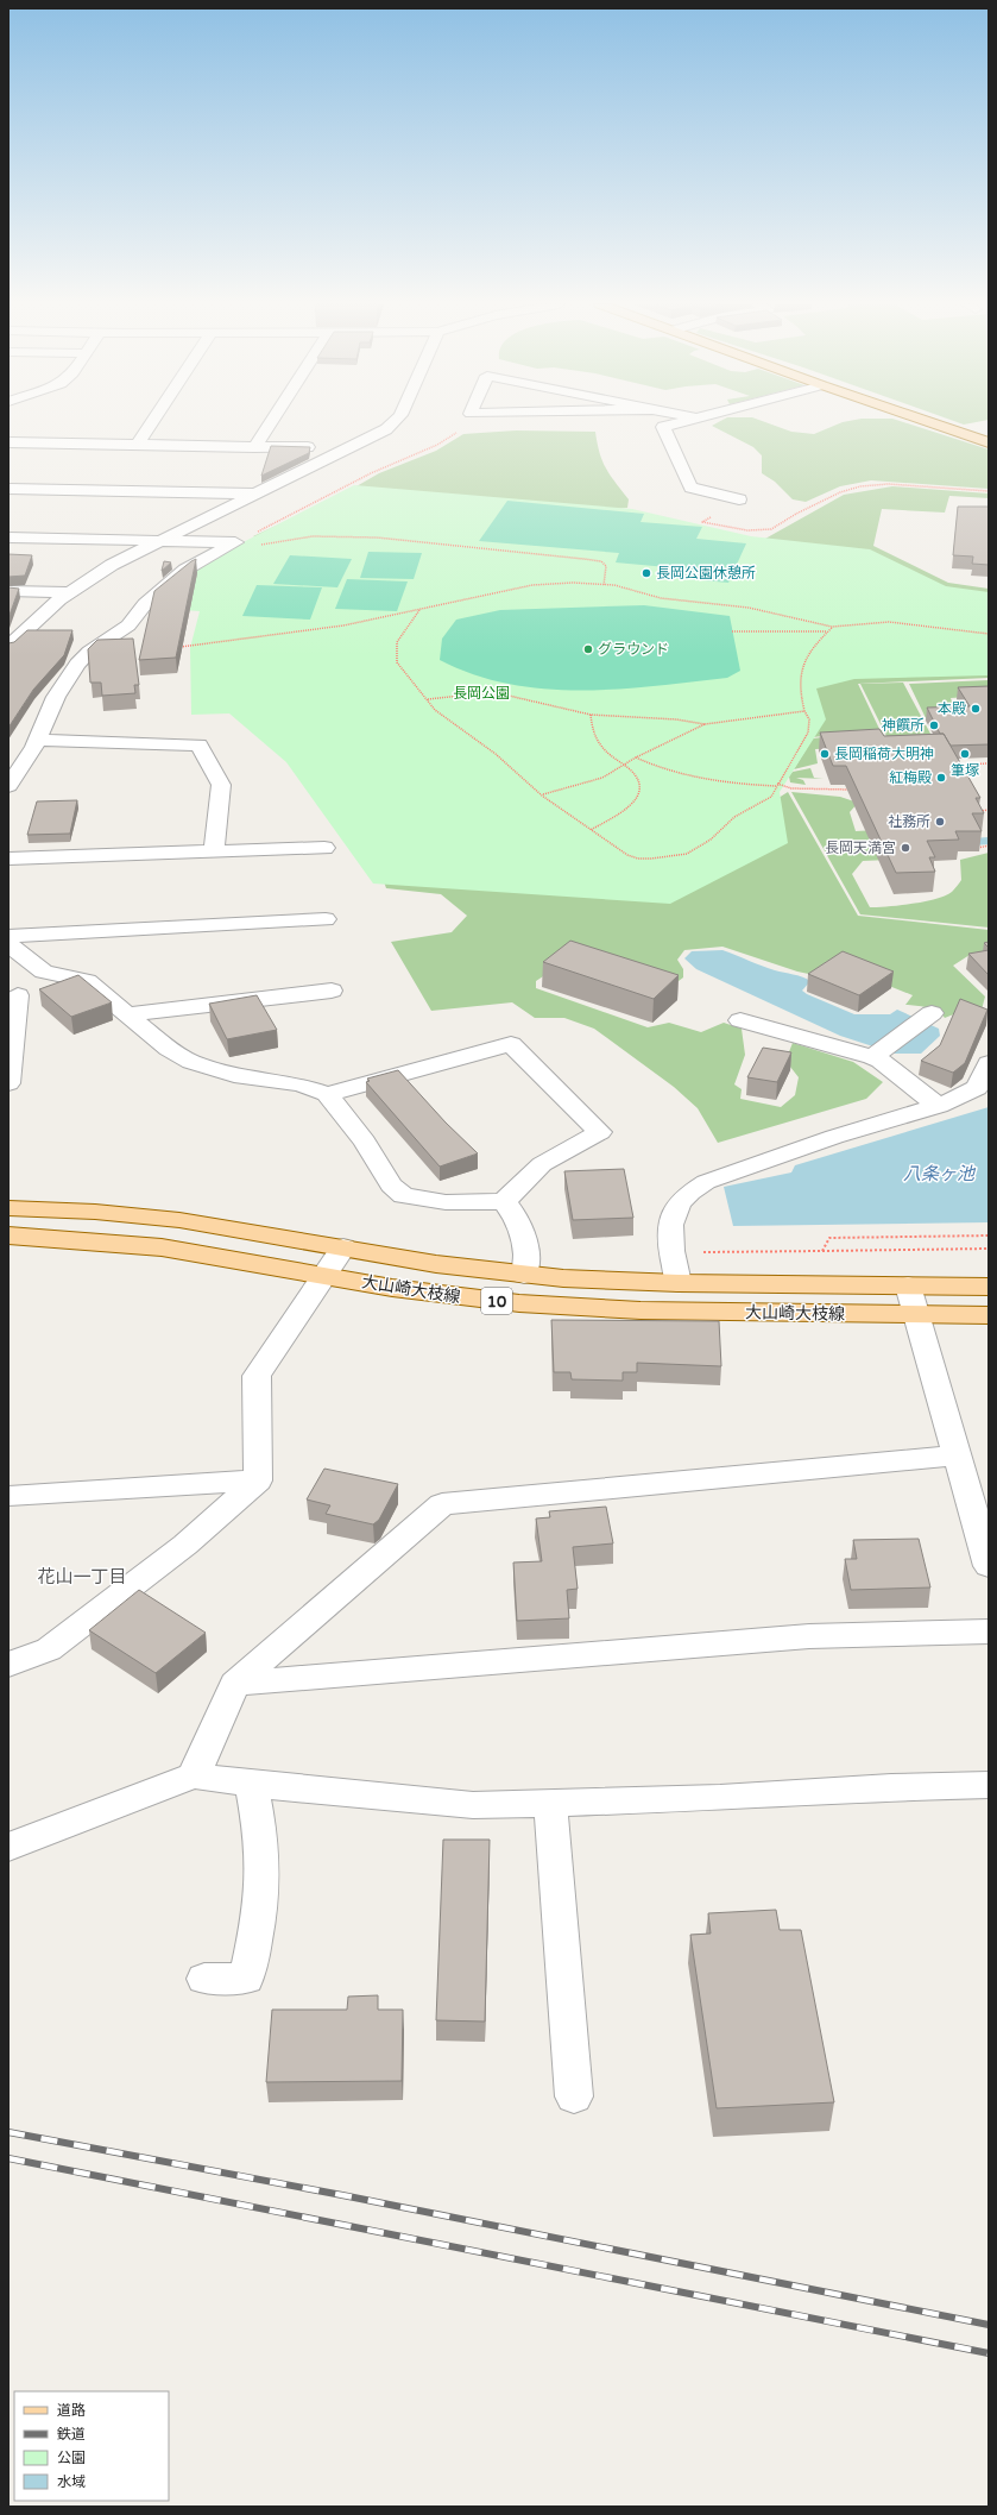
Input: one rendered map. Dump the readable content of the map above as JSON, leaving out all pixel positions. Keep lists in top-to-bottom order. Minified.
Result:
{"streets":{"main road":["大山崎大枝線","10"]},"districts":["花山一丁目"],"water":["八条ヶ池"],"parks":["長岡公園"],"places":["長岡公園休憩所","グラウンド","本殿","神饌所","長岡稲荷大明神","筆塚","紅梅殿","社務所","長岡天満宮"],"legend":["道路","鉄道","公園","水域"]}
